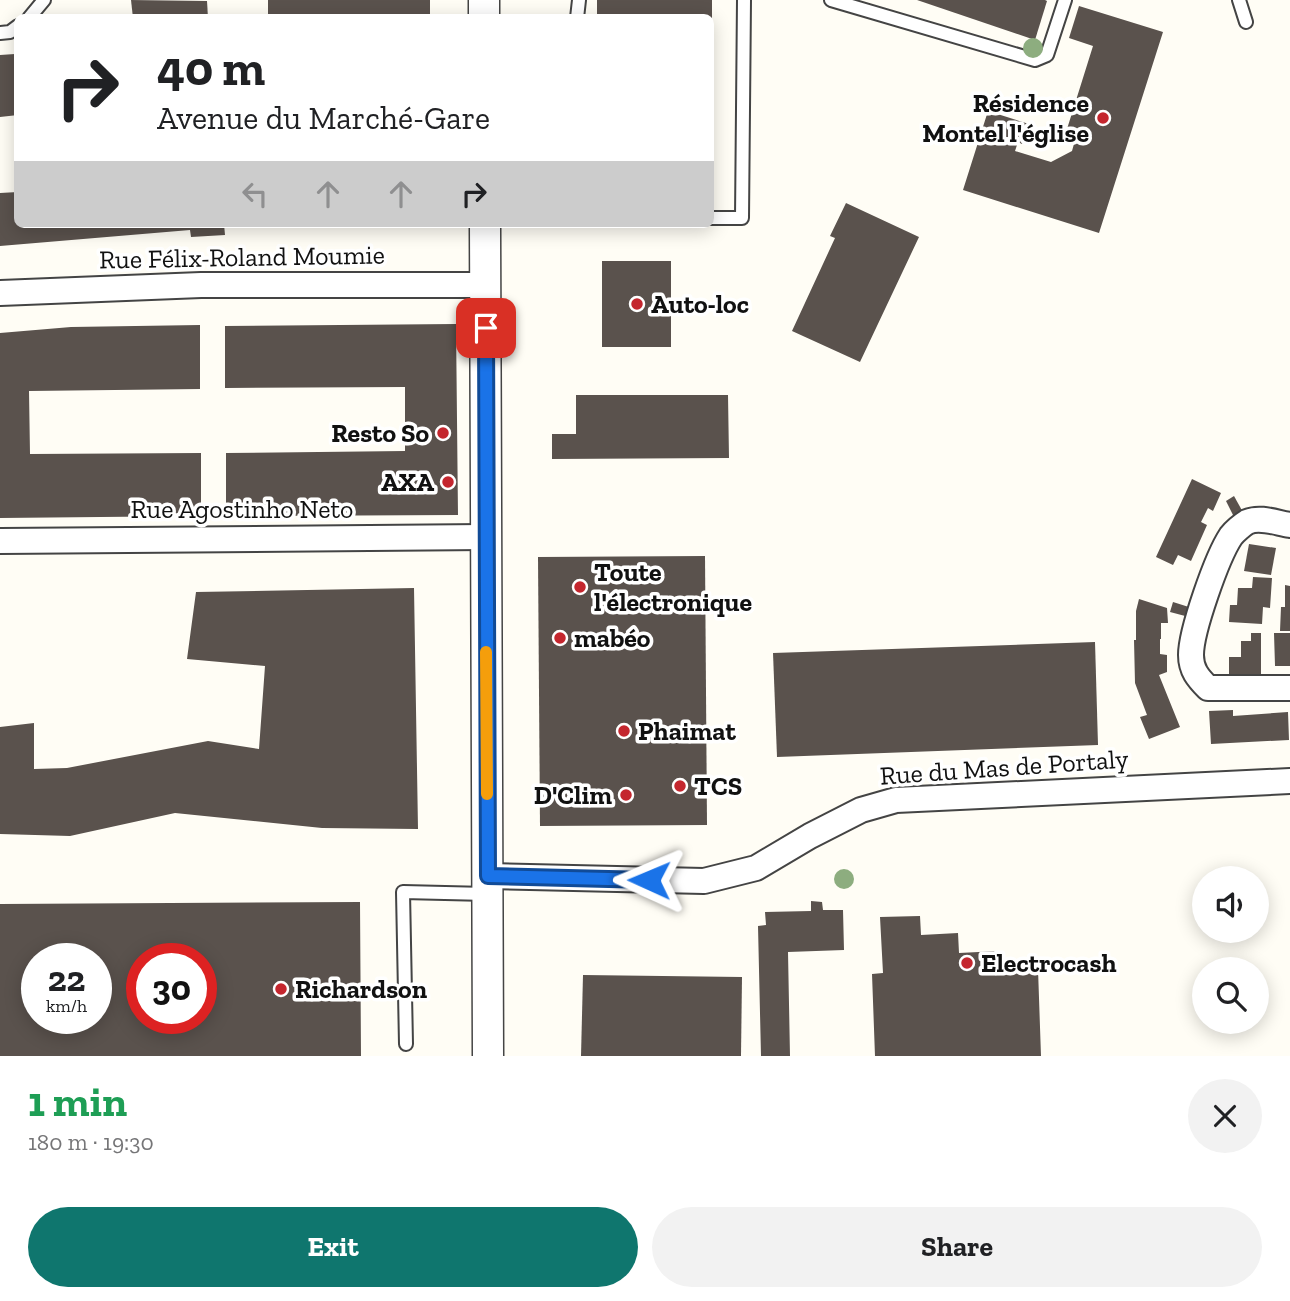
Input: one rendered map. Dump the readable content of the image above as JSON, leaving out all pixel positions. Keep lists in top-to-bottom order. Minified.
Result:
{"streets":{"street":["Rue Félix-Roland Moumie","Rue Agostinho Neto","Rue du Mas de Portaly"]},"places":["Résidence Montel l'église","Auto-loc","Resto So","AXA","Toute l'électronique","mabéo","Phaimat","TCS","D'Clim","Electrocash","Richardson"],"page":{"turn":["40 m","Avenue du Marché-Gare"],"speed":"22 km/h","limit":"30","heading":["1 min","180 m · 19:30"],"buttons":["Exit","Share"]}}
